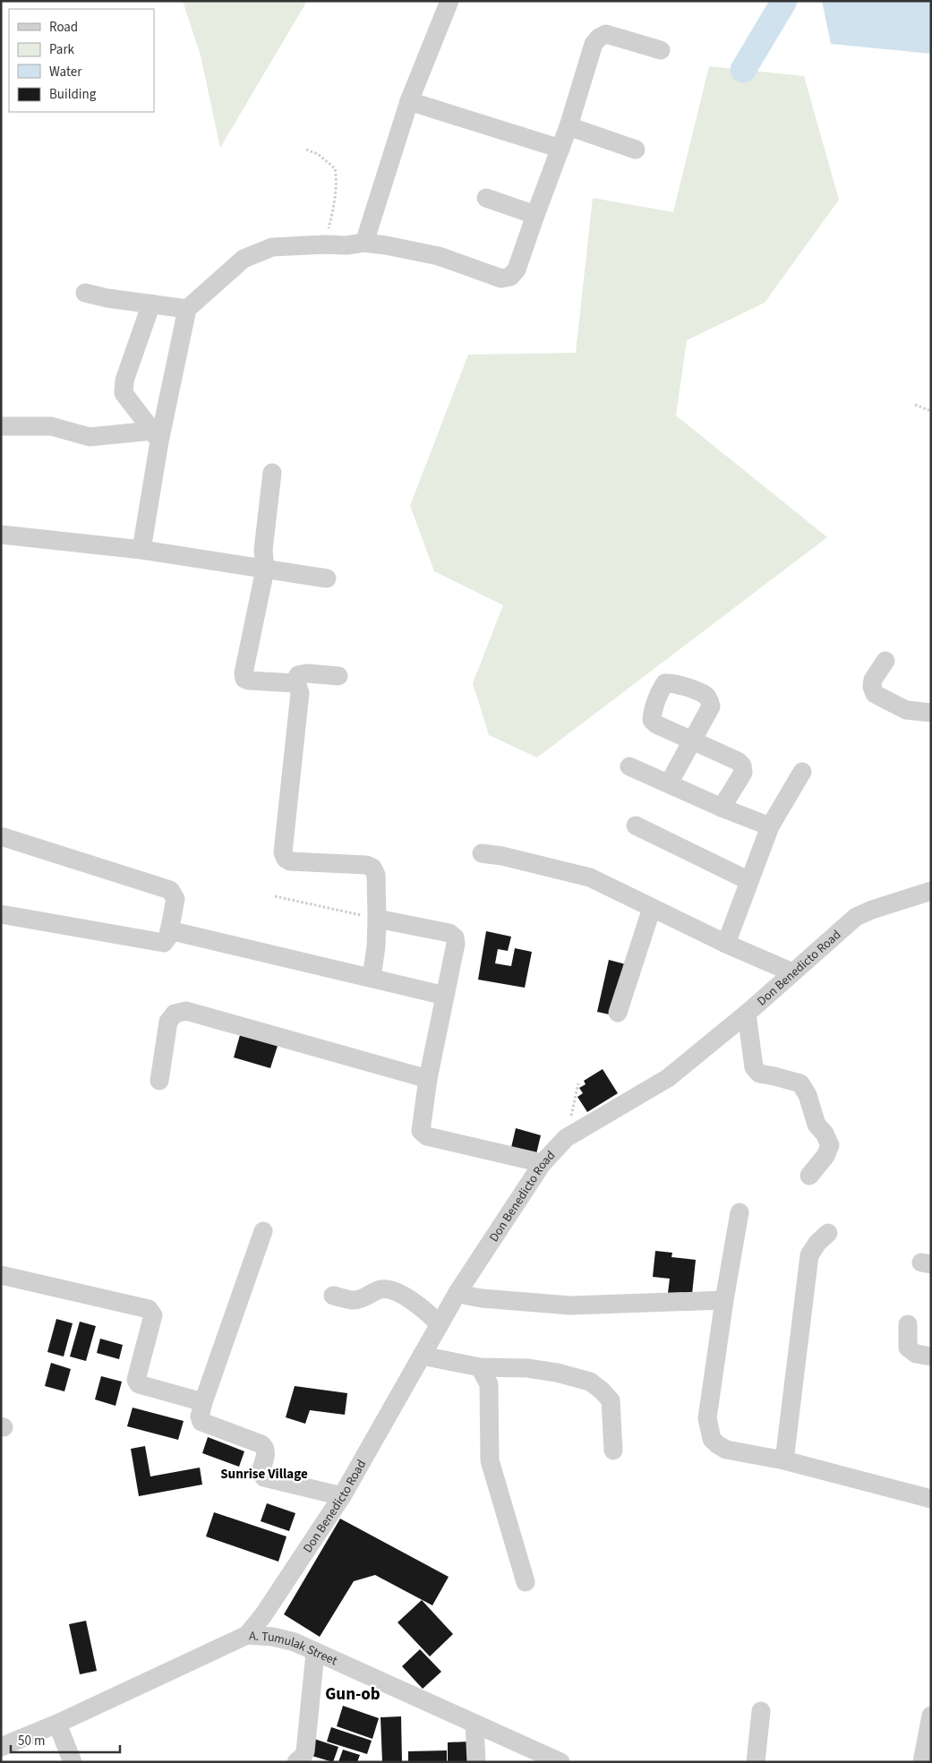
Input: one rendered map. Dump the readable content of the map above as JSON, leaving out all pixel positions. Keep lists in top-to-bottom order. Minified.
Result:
{"streets":{"street":["Don Benedicto Road","A. Tumulak Street"]},"crossings":[["Don Benedicto Road","A. Tumulak Street"]],"districts":["Sunrise Village","Gun-ob"],"legend":["Road","Park","Water","Building"],"scale_bar":"50 m"}
